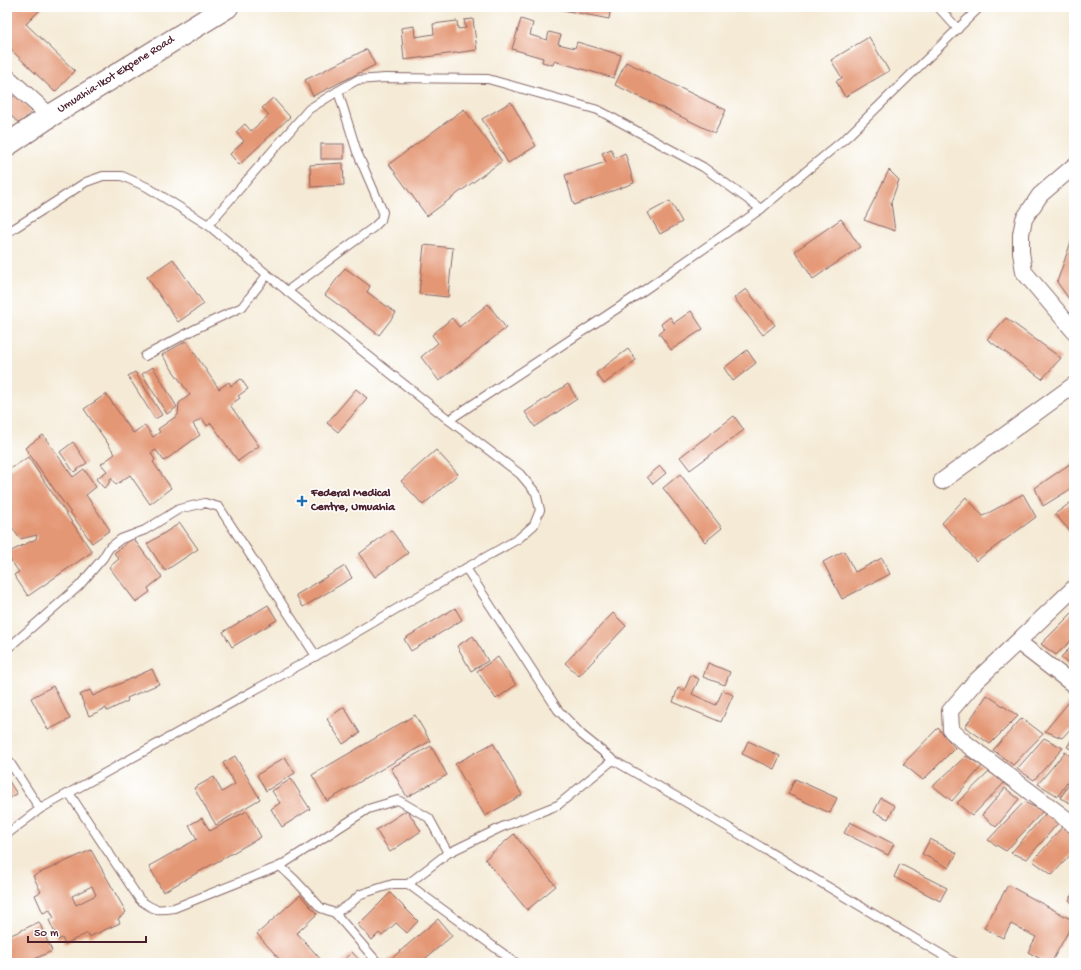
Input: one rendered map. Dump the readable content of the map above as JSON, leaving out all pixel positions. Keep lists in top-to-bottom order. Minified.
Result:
{"streets":{"main road":["Umuahia-Ikot Ekpene Road"]},"places":{"health":["Federal Medical Centre, Umuahia"]},"scale_bar":"50 m"}
